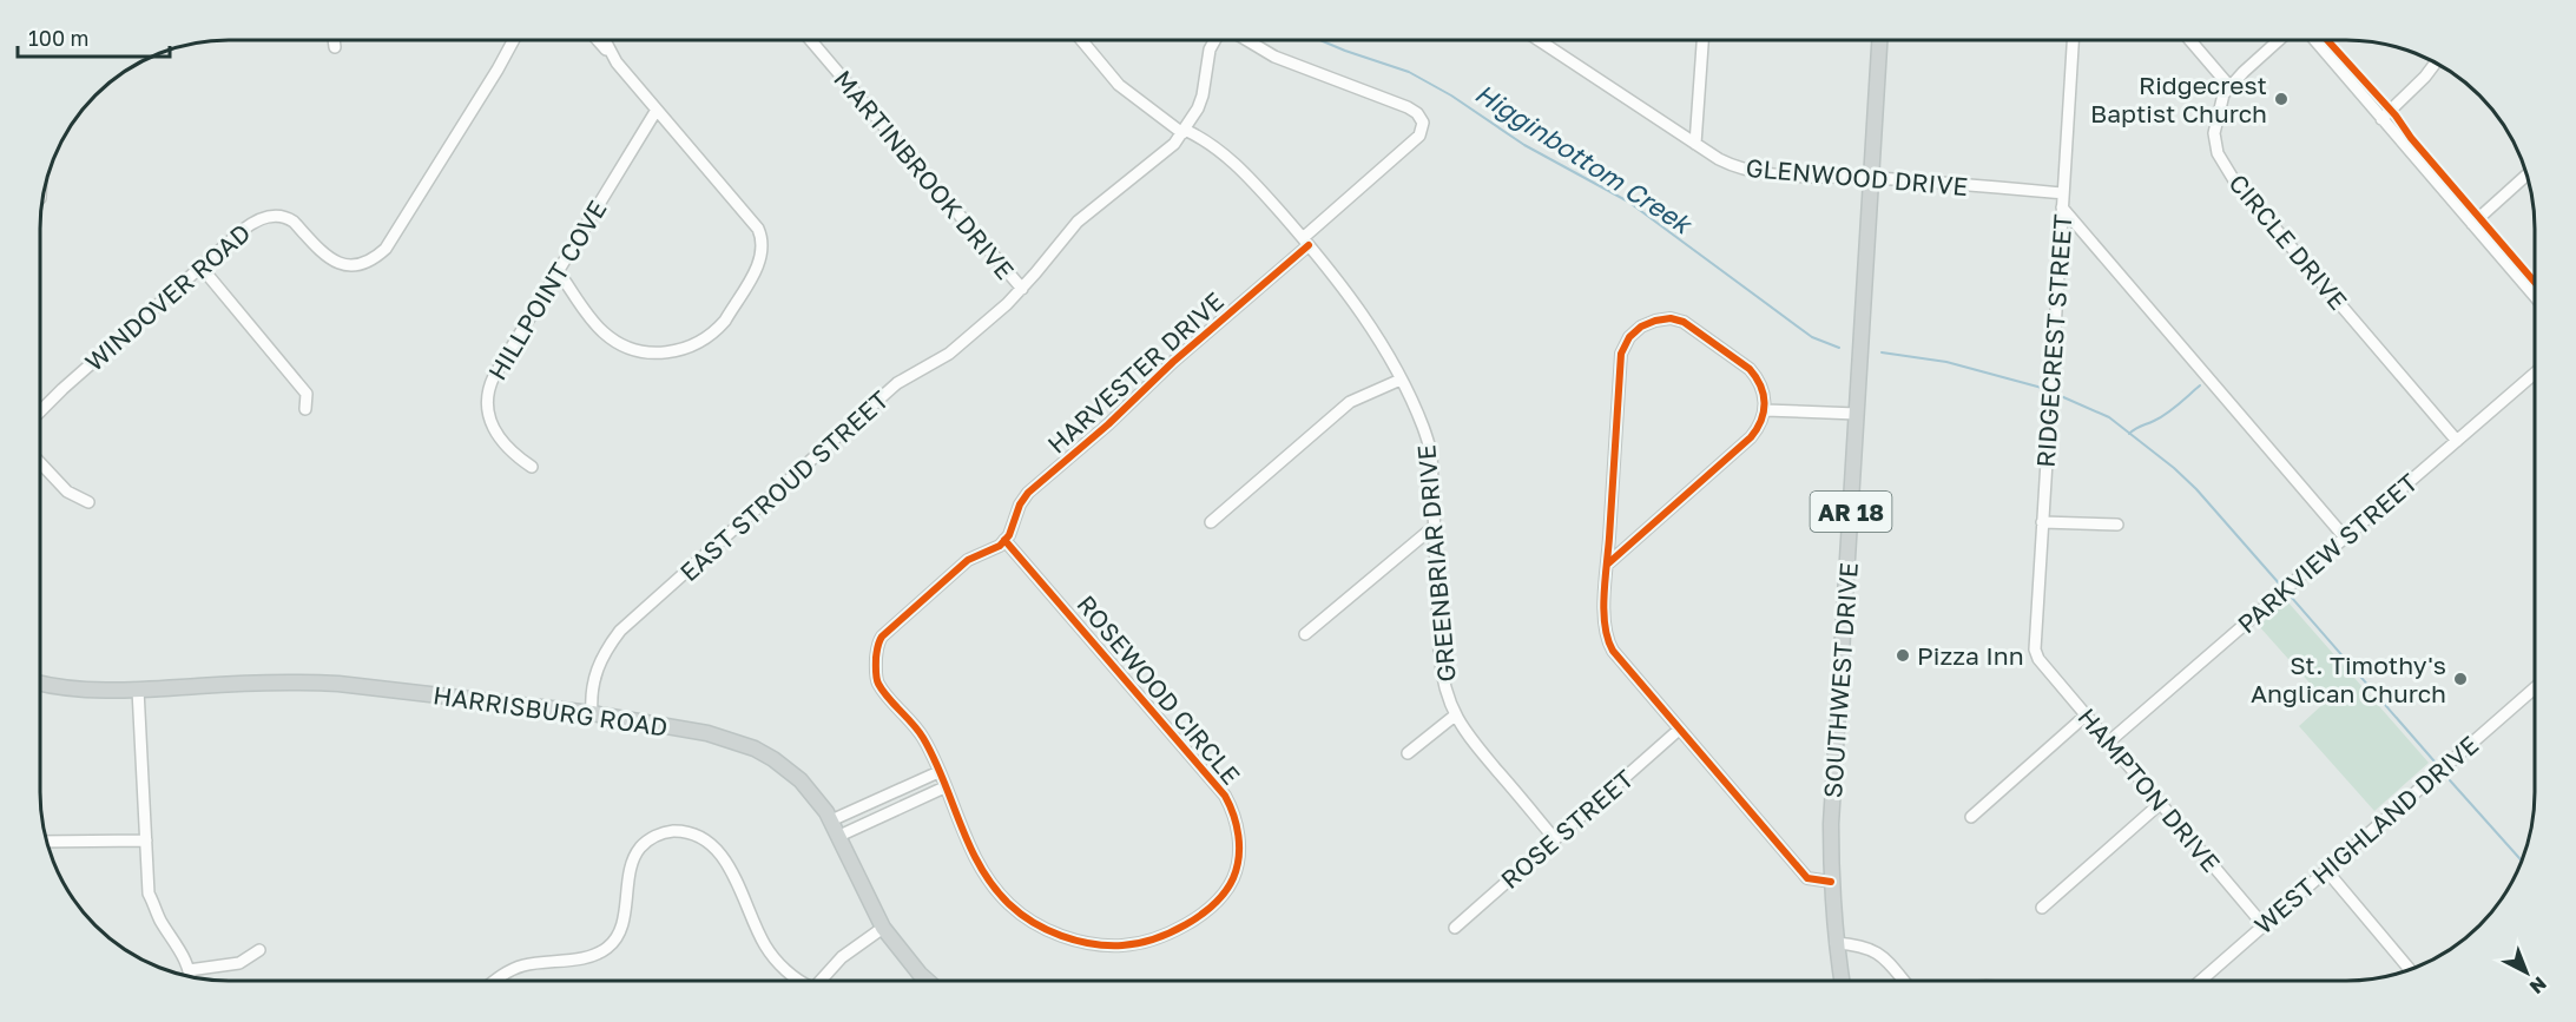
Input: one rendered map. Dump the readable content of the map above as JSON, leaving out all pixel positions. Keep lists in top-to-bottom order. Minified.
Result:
{"streets":{"main road":["AR 18","SOUTHWEST DRIVE","HARRISBURG ROAD"],"street":["MARTINBROOK DRIVE","GLENWOOD DRIVE","CIRCLE DRIVE","HILLPOINT COVE","WINDOVER ROAD","RIDGECREST STREET","HARVESTER DRIVE","EAST STROUD STREET","PARKVIEW STREET","GREENBRIAR DRIVE","ROSEWOOD CIRCLE","HAMPTON DRIVE","ROSE STREET","WEST HIGHLAND DRIVE"]},"crossings":[["MARTINBROOK DRIVE","EAST STROUD STREET"],["GLENWOOD DRIVE","RIDGECREST STREET"],["GLENWOOD DRIVE","SOUTHWEST DRIVE"],["CIRCLE DRIVE","PARKVIEW STREET"],["RIDGECREST STREET","HAMPTON DRIVE"],["HARVESTER DRIVE","GREENBRIAR DRIVE"],["HARVESTER DRIVE","ROSEWOOD CIRCLE"],["EAST STROUD STREET","GREENBRIAR DRIVE"],["EAST STROUD STREET","HARRISBURG ROAD"],["PARKVIEW STREET","HAMPTON DRIVE"],["GREENBRIAR DRIVE","ROSE STREET"],["HAMPTON DRIVE","WEST HIGHLAND DRIVE"]],"water":["Higginbottom Creek"],"places":["Ridgecrest Baptist Church","Pizza Inn","St. Timothy's Anglican Church"],"scale_bar":"100 m","north":"bottom right"}
